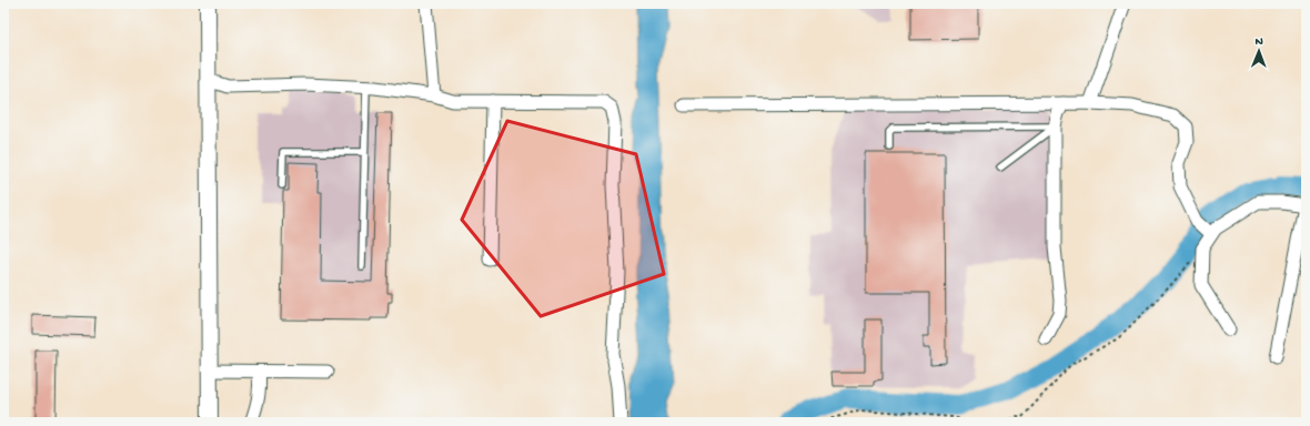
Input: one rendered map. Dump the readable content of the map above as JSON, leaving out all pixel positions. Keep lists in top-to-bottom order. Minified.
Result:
{"north":"top"}
